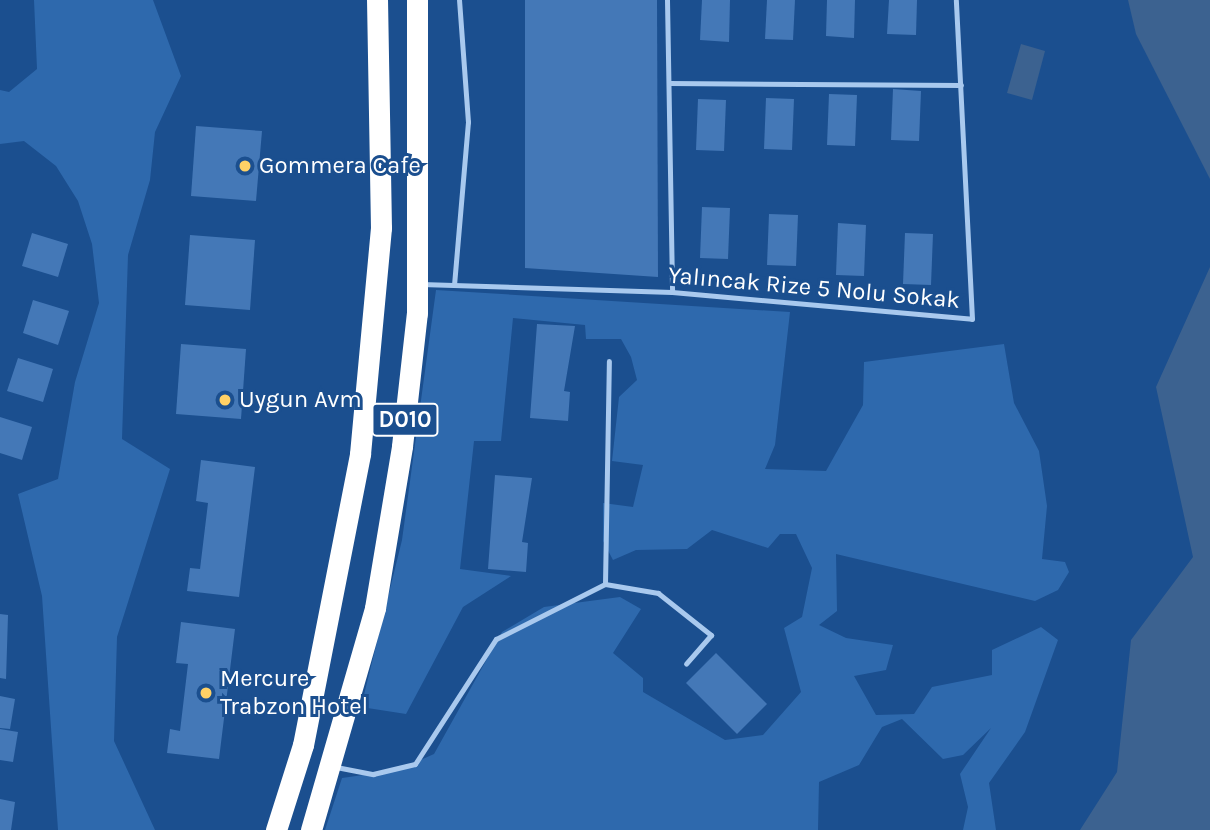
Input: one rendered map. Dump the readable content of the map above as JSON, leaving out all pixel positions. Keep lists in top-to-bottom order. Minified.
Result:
{"streets":{"highway":["D010"],"lane":["Yalıncak Rize 5 Nolu Sokak"]},"crossings":[["Yalıncak Rize 5 Nolu Sokak","D010"]],"places":["Gommera Cafe","Uygun Avm","Mercure Trabzon Hotel"]}
